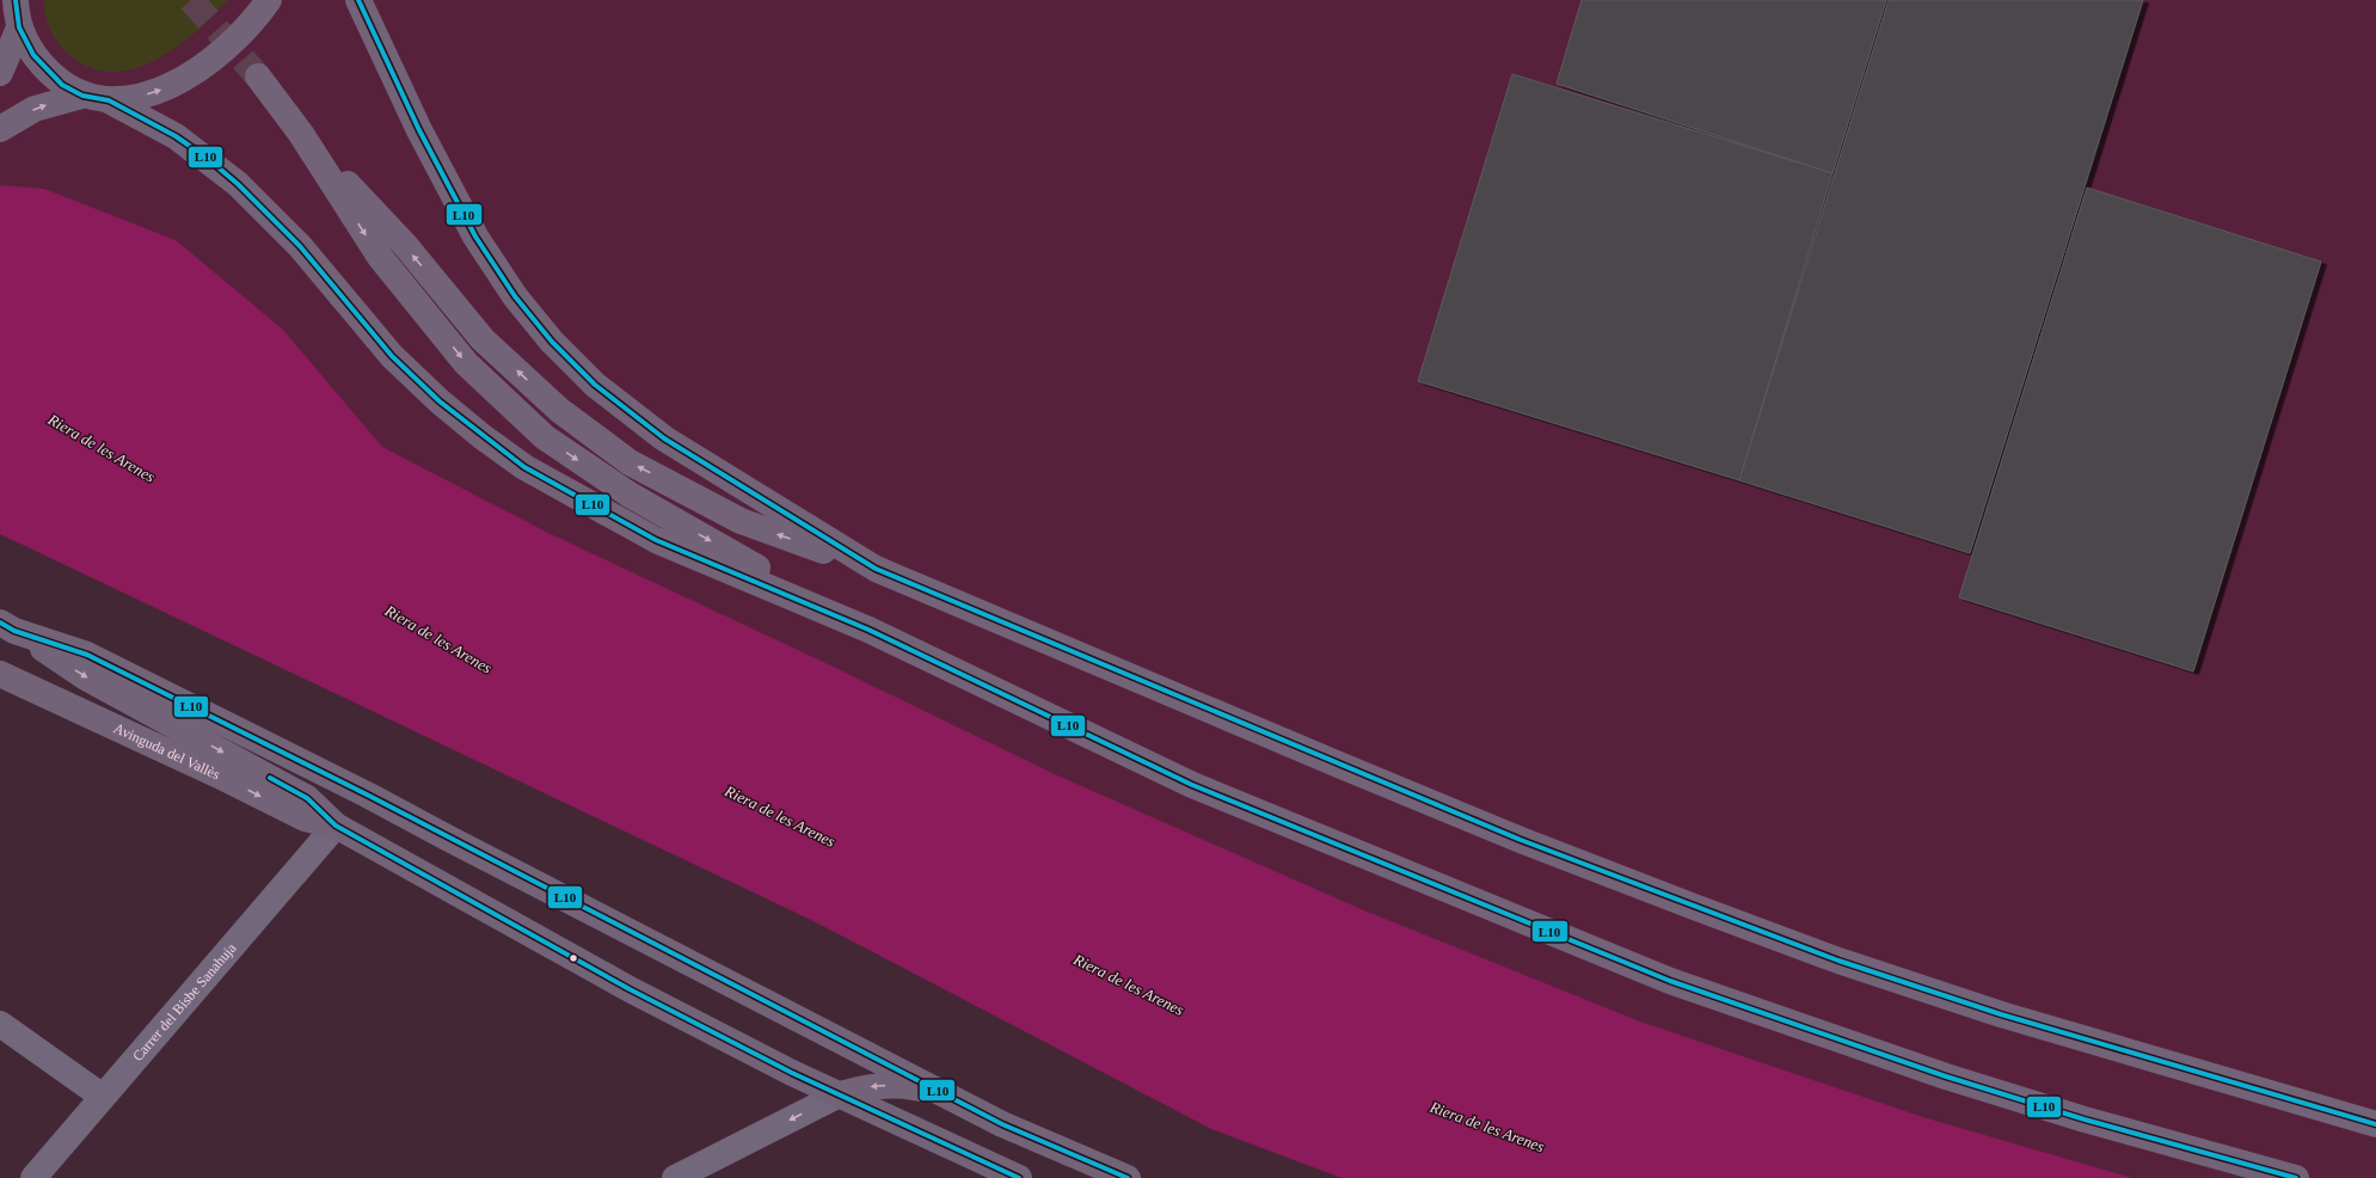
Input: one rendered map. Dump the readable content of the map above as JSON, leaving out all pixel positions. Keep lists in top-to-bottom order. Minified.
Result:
{"streets":{"main road":["Avinguda del Vallès"],"street":["Carrer del Bisbe Sanahuja"]},"crossings":[["Avinguda del Vallès","Carrer del Bisbe Sanahuja"]],"water":["Riera de les Arenes"],"lines":["transit line L10"]}
